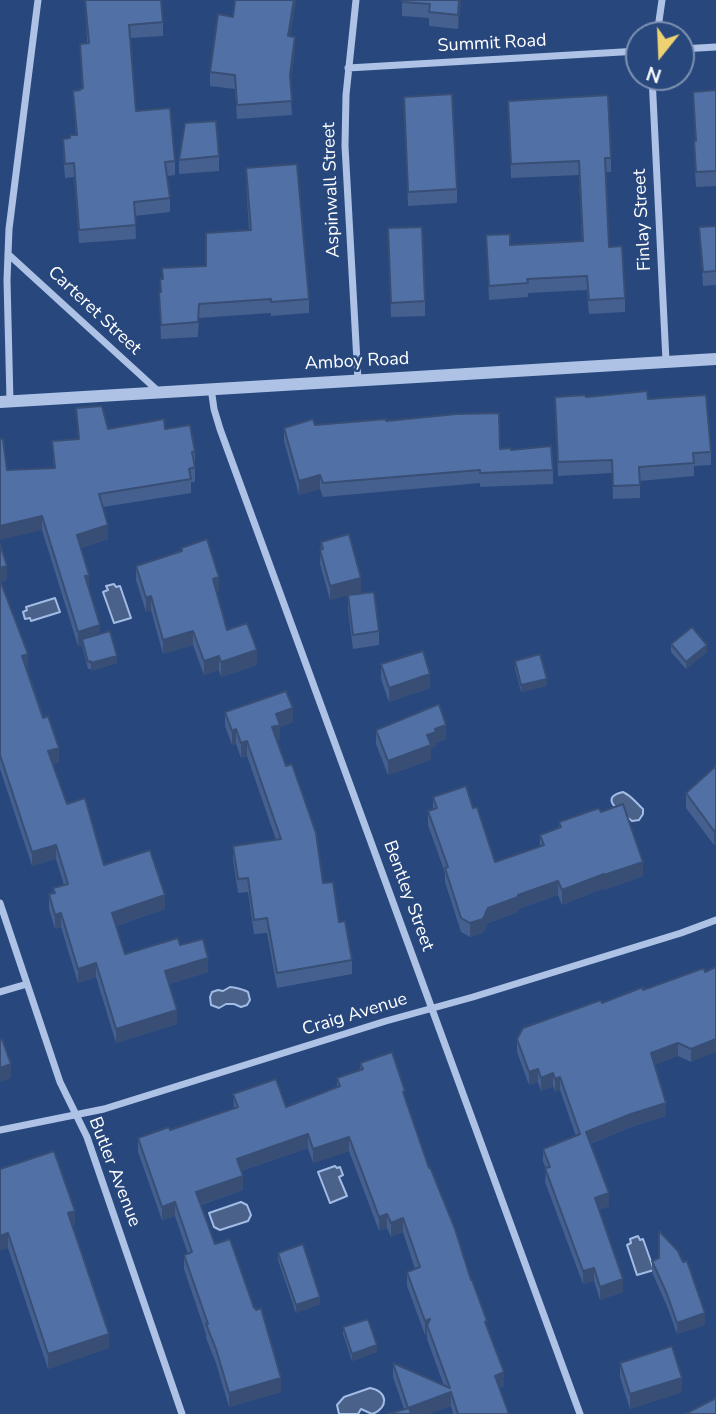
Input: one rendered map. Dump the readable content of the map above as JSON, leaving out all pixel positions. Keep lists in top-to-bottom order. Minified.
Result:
{"streets":{"street":["Summit Road","Aspinwall Street","Finlay Street","Carteret Street","Amboy Road","Bentley Street","Craig Avenue","Butler Avenue"]},"crossings":[["Summit Road","Aspinwall Street"],["Aspinwall Street","Amboy Road"],["Finlay Street","Amboy Road"],["Carteret Street","Amboy Road"],["Amboy Road","Bentley Street"],["Bentley Street","Craig Avenue"],["Craig Avenue","Butler Avenue"]],"north":"bottom"}
